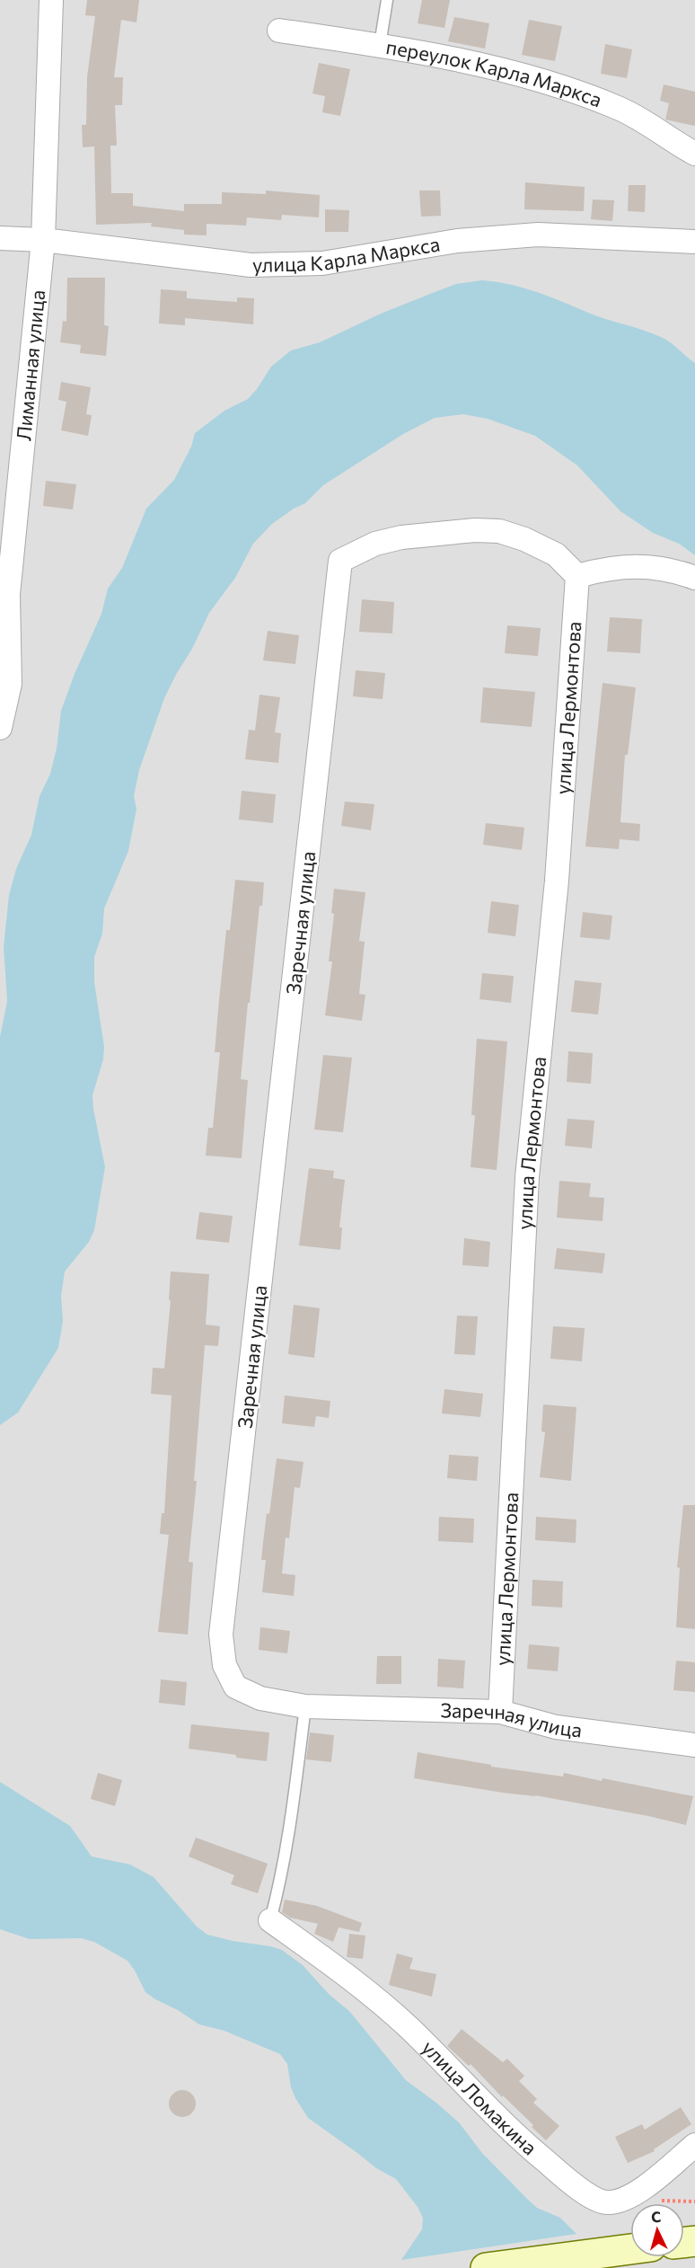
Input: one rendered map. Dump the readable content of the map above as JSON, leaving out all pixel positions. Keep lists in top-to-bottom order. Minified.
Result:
{"streets":{"street":["переулок Карла Маркса","улица Карла Маркса","Лиманная улица","улица Лермонтова","Заречная улица","улица Ломакина"]},"crossings":[["улица Карла Маркса","Лиманная улица"],["улица Лермонтова","Заречная улица"]],"north":"top"}
